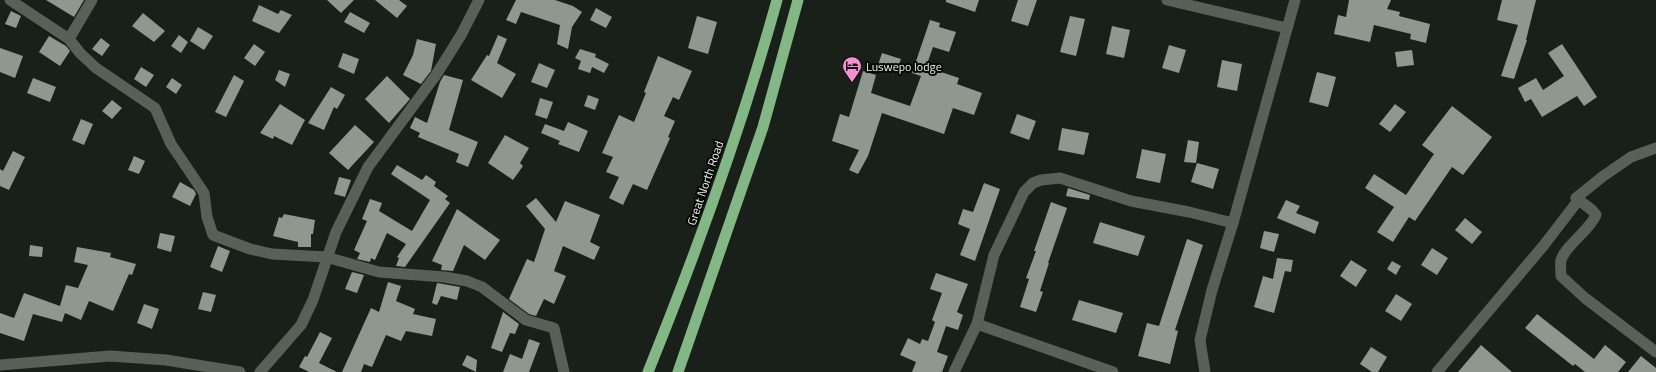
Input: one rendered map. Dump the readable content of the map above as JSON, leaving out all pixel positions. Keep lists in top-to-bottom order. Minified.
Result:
{"streets":{"highway":["Great North Road"]},"places":{"hotel":["Luswepo lodge"]}}
